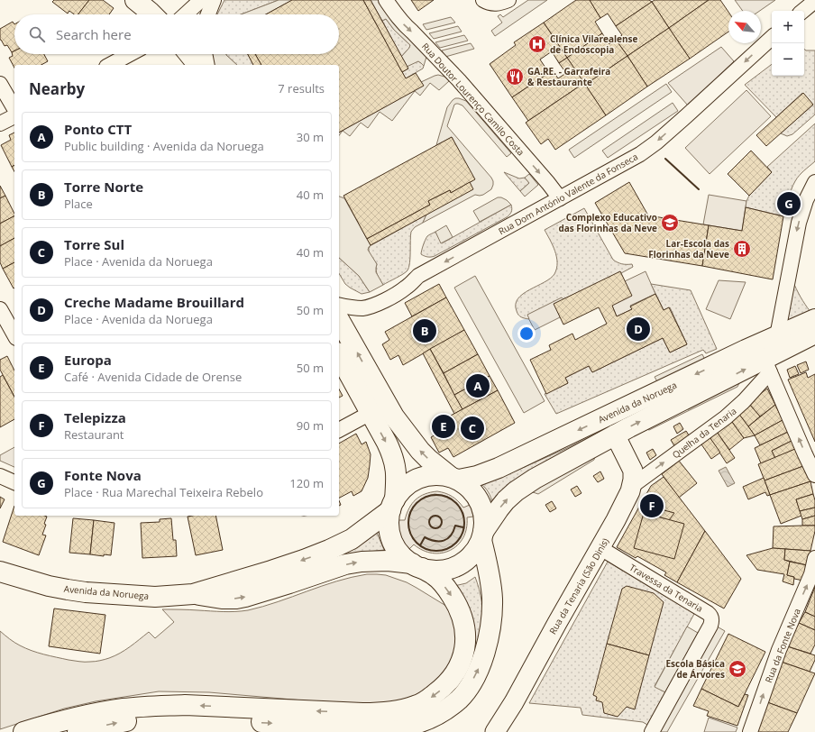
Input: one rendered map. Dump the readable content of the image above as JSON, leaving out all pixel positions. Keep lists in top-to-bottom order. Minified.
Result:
{"streets":{"main road":["Avenida da Noruega"],"street":["Rua Doutor Lourenço Camilo Costa","Rua Dom António Valente da Fonseca","Quelha da Tenaria","Rua da Tenaria (São Dinis)","Travessa da Tenaria","Rua da Fonte Nova"]},"crossings":[["Rua Doutor Lourenço Camilo Costa","Rua Dom António Valente da Fonseca"],["Avenida da Noruega","Quelha da Tenaria"],["Avenida da Noruega","Rua da Tenaria (São Dinis)"],["Quelha da Tenaria","Rua da Tenaria (São Dinis)"],["Rua da Tenaria (São Dinis)","Travessa da Tenaria"]],"one_way":["Rua Doutor Lourenço Camilo Costa","Rua Dom António Valente da Fonseca","Quelha da Tenaria","Rua da Fonte Nova"],"places":{"hospital":["Clínica Vilarealense de Endoscopia"],"restaurant":["GA.RE. - Garrafeira & Restaurante"],"school or university":["Complexo Educativo das Florinhas da Neve","Escola Básica de Árvores"],"building":["Lar-Escola das Florinhas da Neve"]},"north":"top left","page":{"map_buttons":["+","−"],"search":"Search here","heading":["Nearby","7 results"],"list":[{"mark":"A","name":"Ponto CTT","note":"Public building · Avenida da Noruega","value":"30 m"},{"mark":"B","name":"Torre Norte","note":"Place","value":"40 m"},{"mark":"C","name":"Torre Sul","note":"Place · Avenida da Noruega","value":"40 m"},{"mark":"D","name":"Creche Madame Brouillard","note":"Place · Avenida da Noruega","value":"50 m"},{"mark":"E","name":"Europa","note":"Café · Avenida Cidade de Orense","value":"50 m"},{"mark":"F","name":"Telepizza","note":"Restaurant","value":"90 m"},{"mark":"G","name":"Fonte Nova","note":"Place · Rua Marechal Teixeira Rebelo","value":"120 m"}],"pins":["G","D","B","A","E","C","F"]}}
